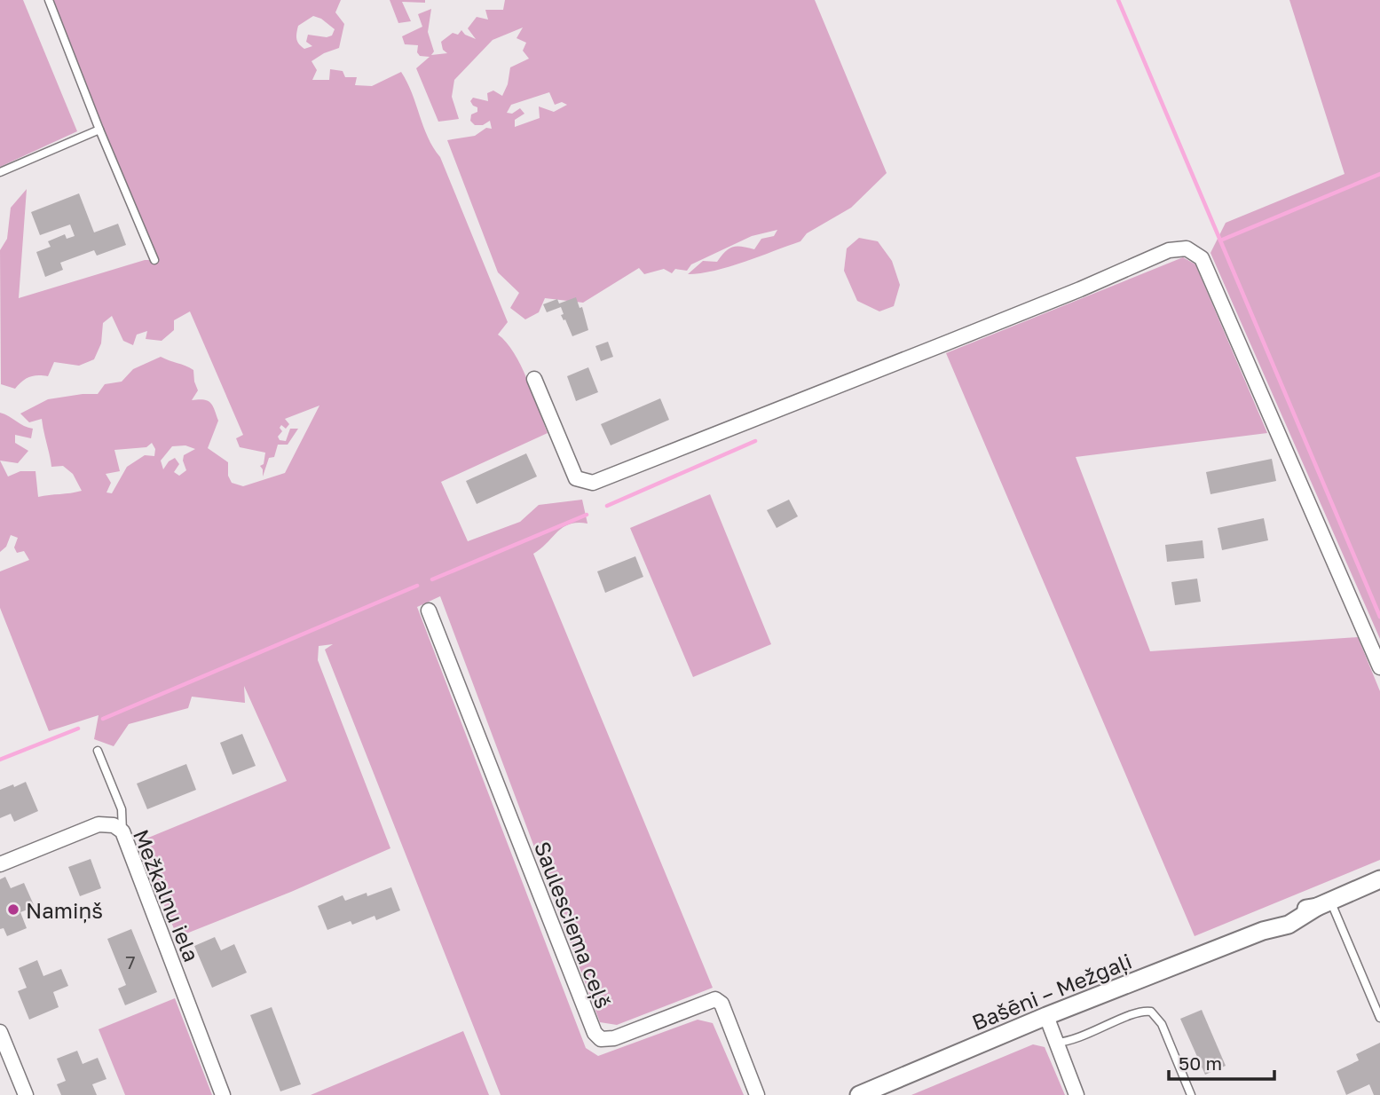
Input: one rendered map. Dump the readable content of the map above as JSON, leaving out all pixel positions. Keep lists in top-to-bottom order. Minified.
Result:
{"streets":{"street":["Mežkalnu iela","Saulesciema ceļš","Bašēni – Mežgaļi"]},"places":["Namiņš"],"house_numbers":["7"],"scale_bar":"50 m"}
